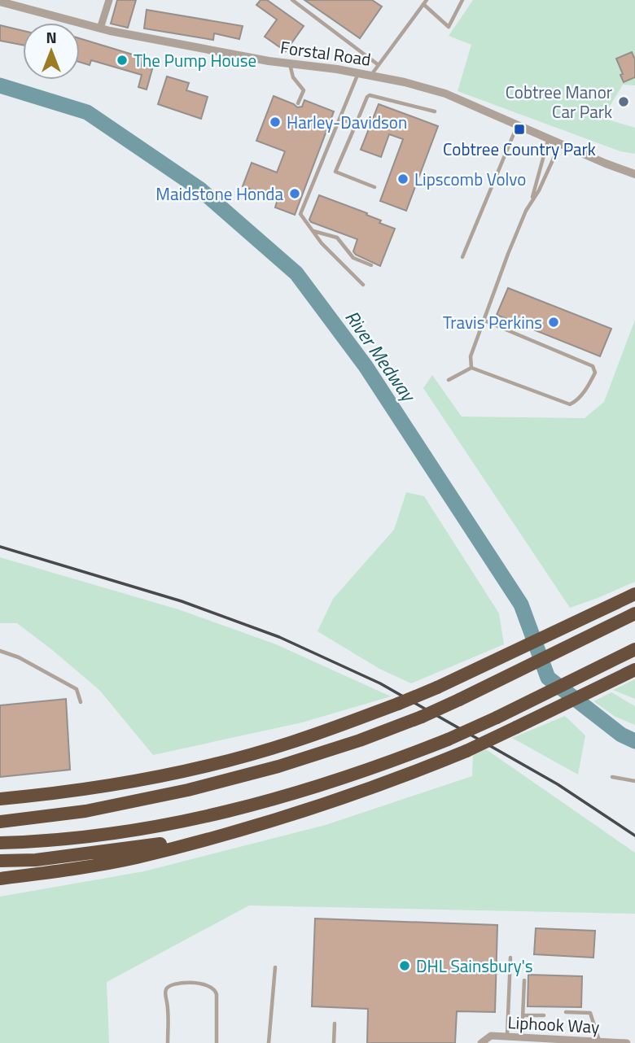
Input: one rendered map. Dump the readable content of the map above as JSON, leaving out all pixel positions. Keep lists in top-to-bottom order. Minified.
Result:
{"streets":{"street":["Forstal Road","Liphook Way"]},"water":["River Medway"],"places":{"other":["The Pump House","Cobtree Manor Car Park","Harley-Davidson","Lipscomb Volvo","Maidstone Honda","Travis Perkins","DHL Sainsbury's"],"transit":["Cobtree Country Park"]},"north":"top"}
